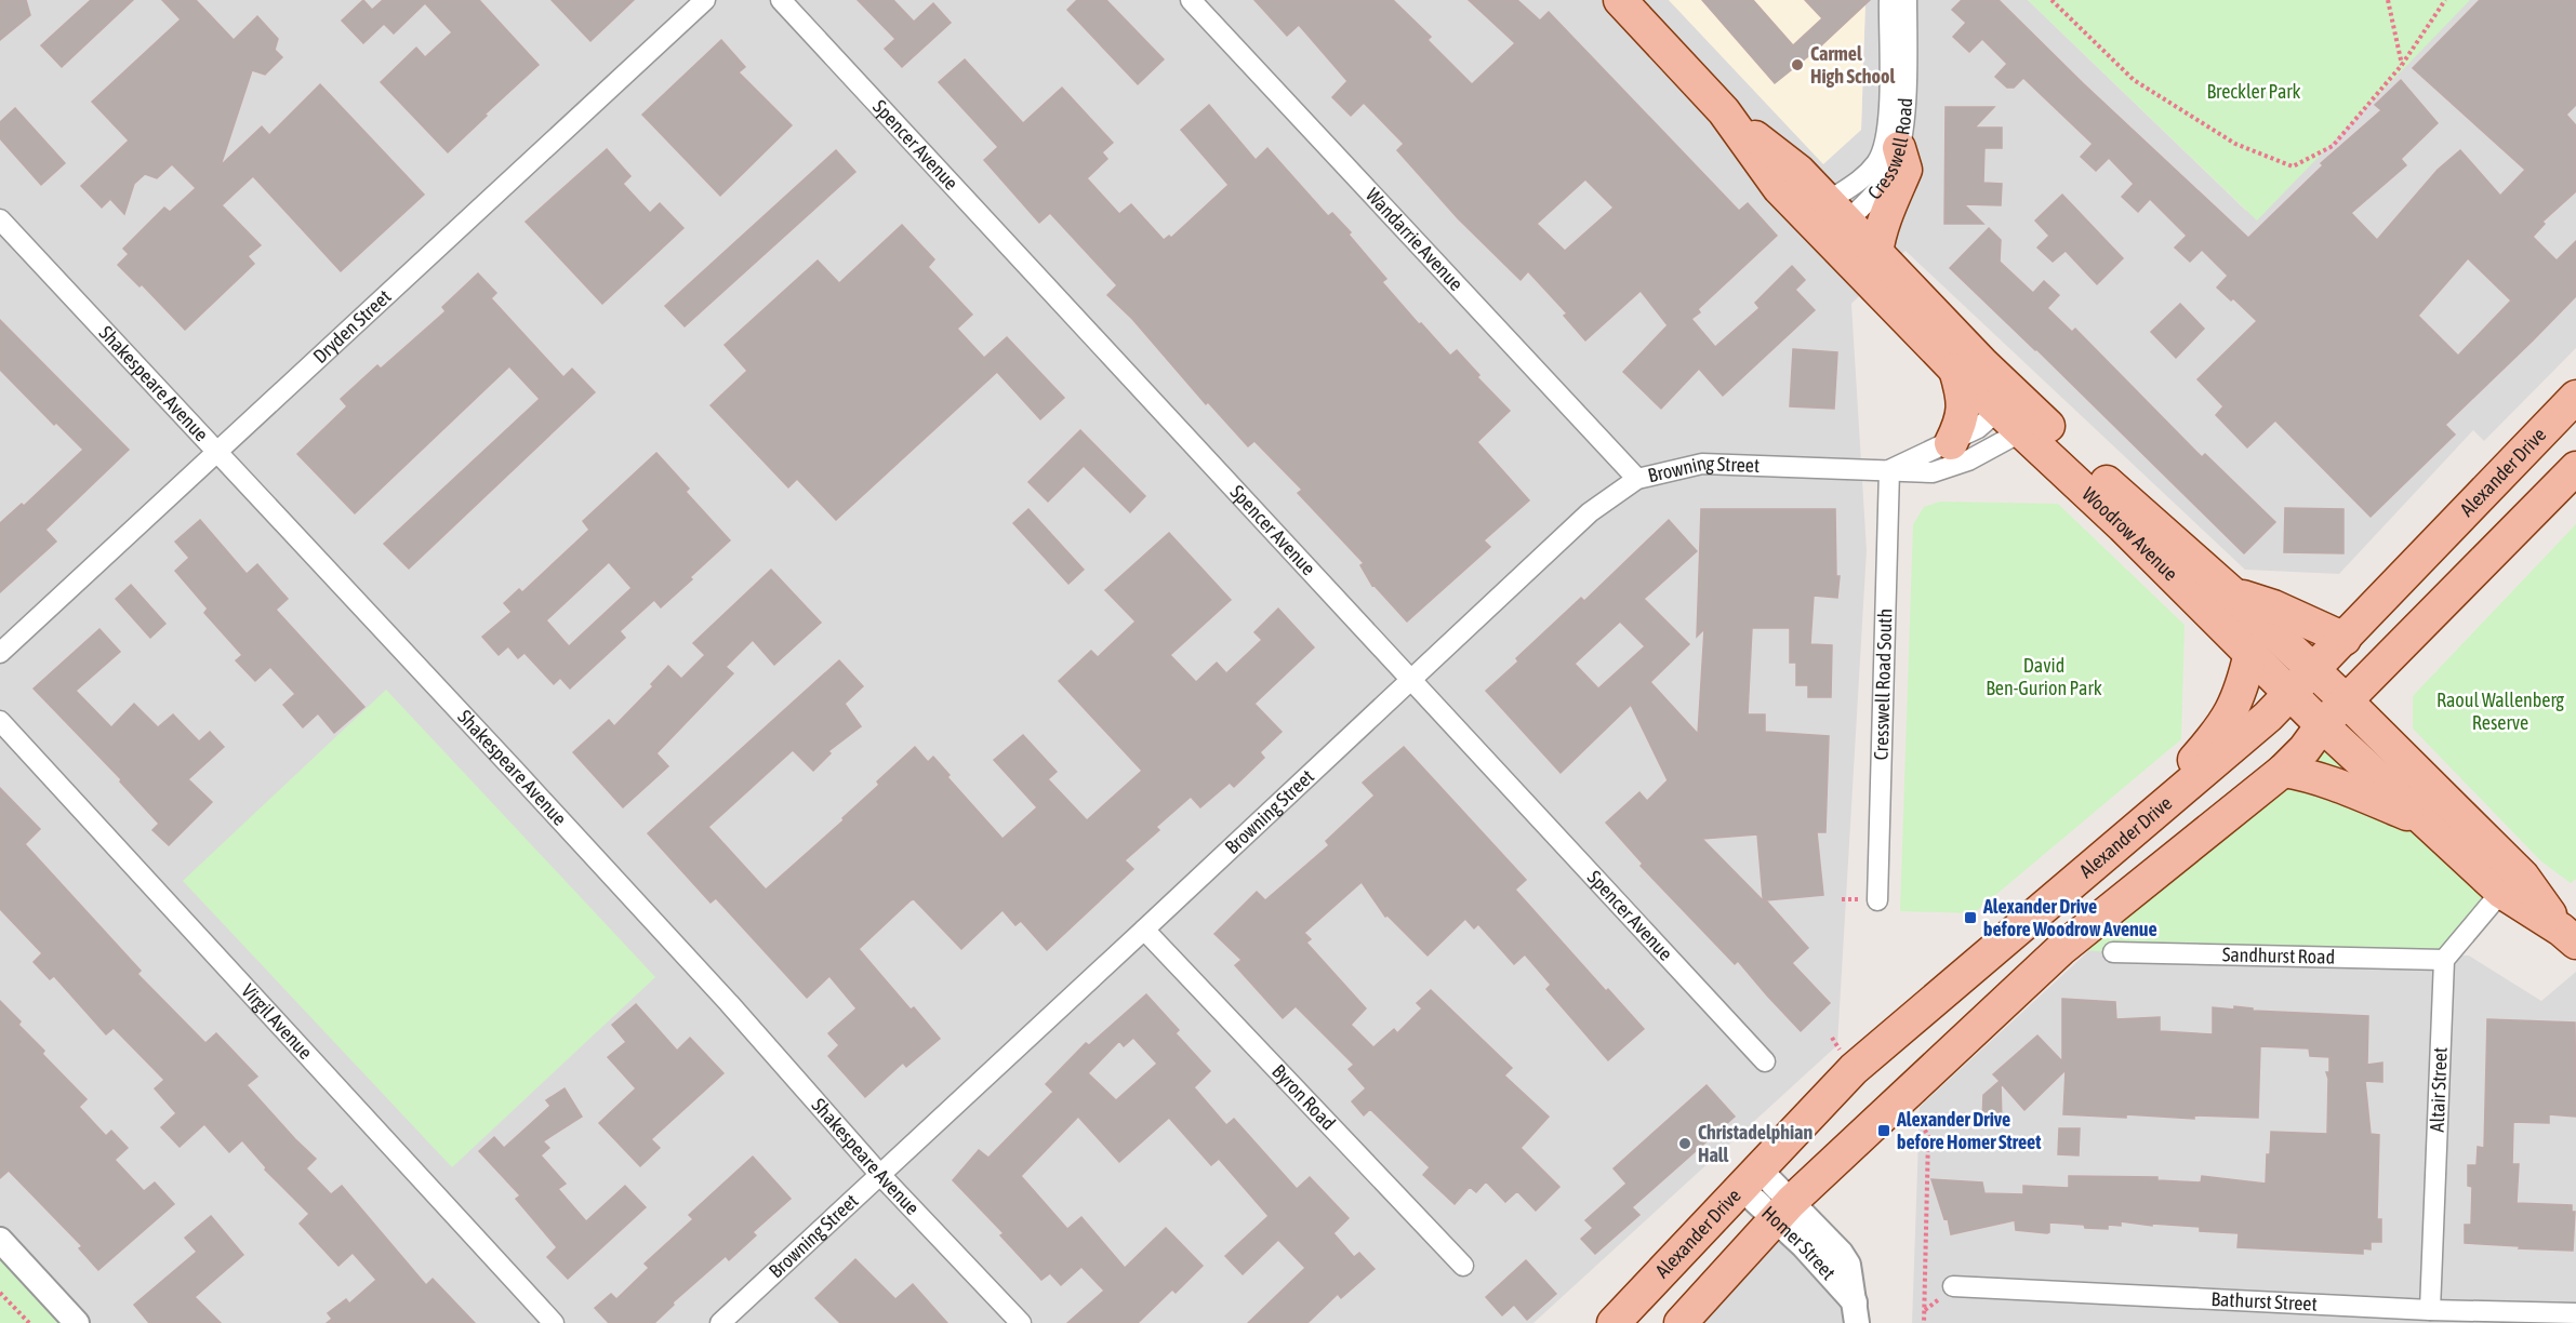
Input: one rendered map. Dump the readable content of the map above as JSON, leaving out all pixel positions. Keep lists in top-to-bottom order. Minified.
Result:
{"streets":{"main road":["Alexander Drive","Woodrow Avenue"],"street":["Spencer Avenue","Cresswell Road","Wandarrie Avenue","Dryden Street","Shakespeare Avenue","Browning Street","Cresswell Road South","Sandhurst Road","Virgil Avenue","Altair Street","Byron Road","Homer Street","Bathurst Street"]},"crossings":[["Spencer Avenue","Browning Street"],["Cresswell Road","Woodrow Avenue"],["Wandarrie Avenue","Browning Street"],["Dryden Street","Shakespeare Avenue"],["Shakespeare Avenue","Browning Street"],["Browning Street","Woodrow Avenue"],["Browning Street","Cresswell Road South"],["Browning Street","Byron Road"],["Alexander Drive","Woodrow Avenue"],["Alexander Drive","Homer Street"],["Sandhurst Road","Altair Street"],["Altair Street","Bathurst Street"]],"parks":["Breckler Park","David Ben-Gurion Park","Raoul Wallenberg Reserve"],"places":{"other":["Carmel High School","Christadelphian Hall"],"transit":["Alexander Drive before Woodrow Avenue","Alexander Drive before Homer Street"]}}
